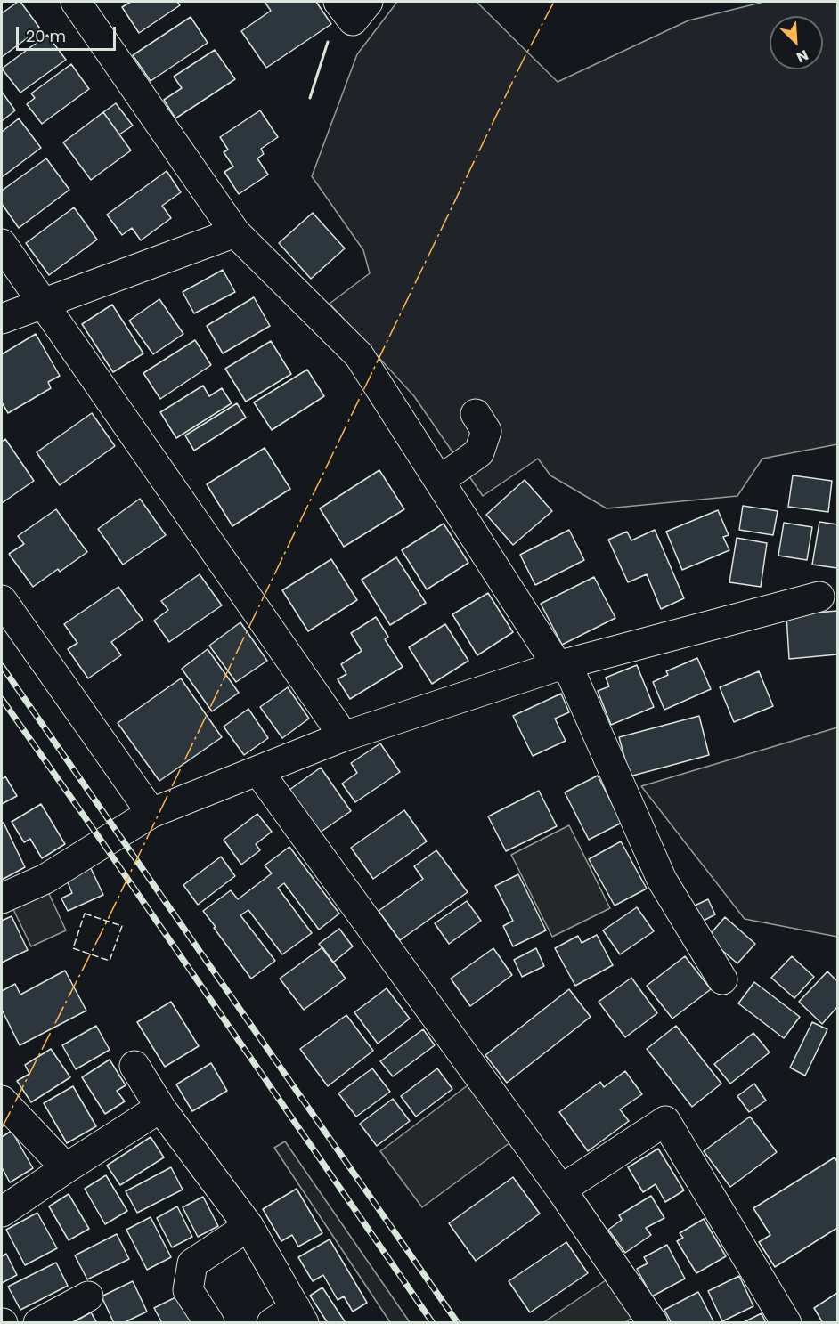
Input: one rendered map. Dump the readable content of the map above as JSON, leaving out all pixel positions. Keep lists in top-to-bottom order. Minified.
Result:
{"scale_bar":"20 m","north":"bottom right"}
